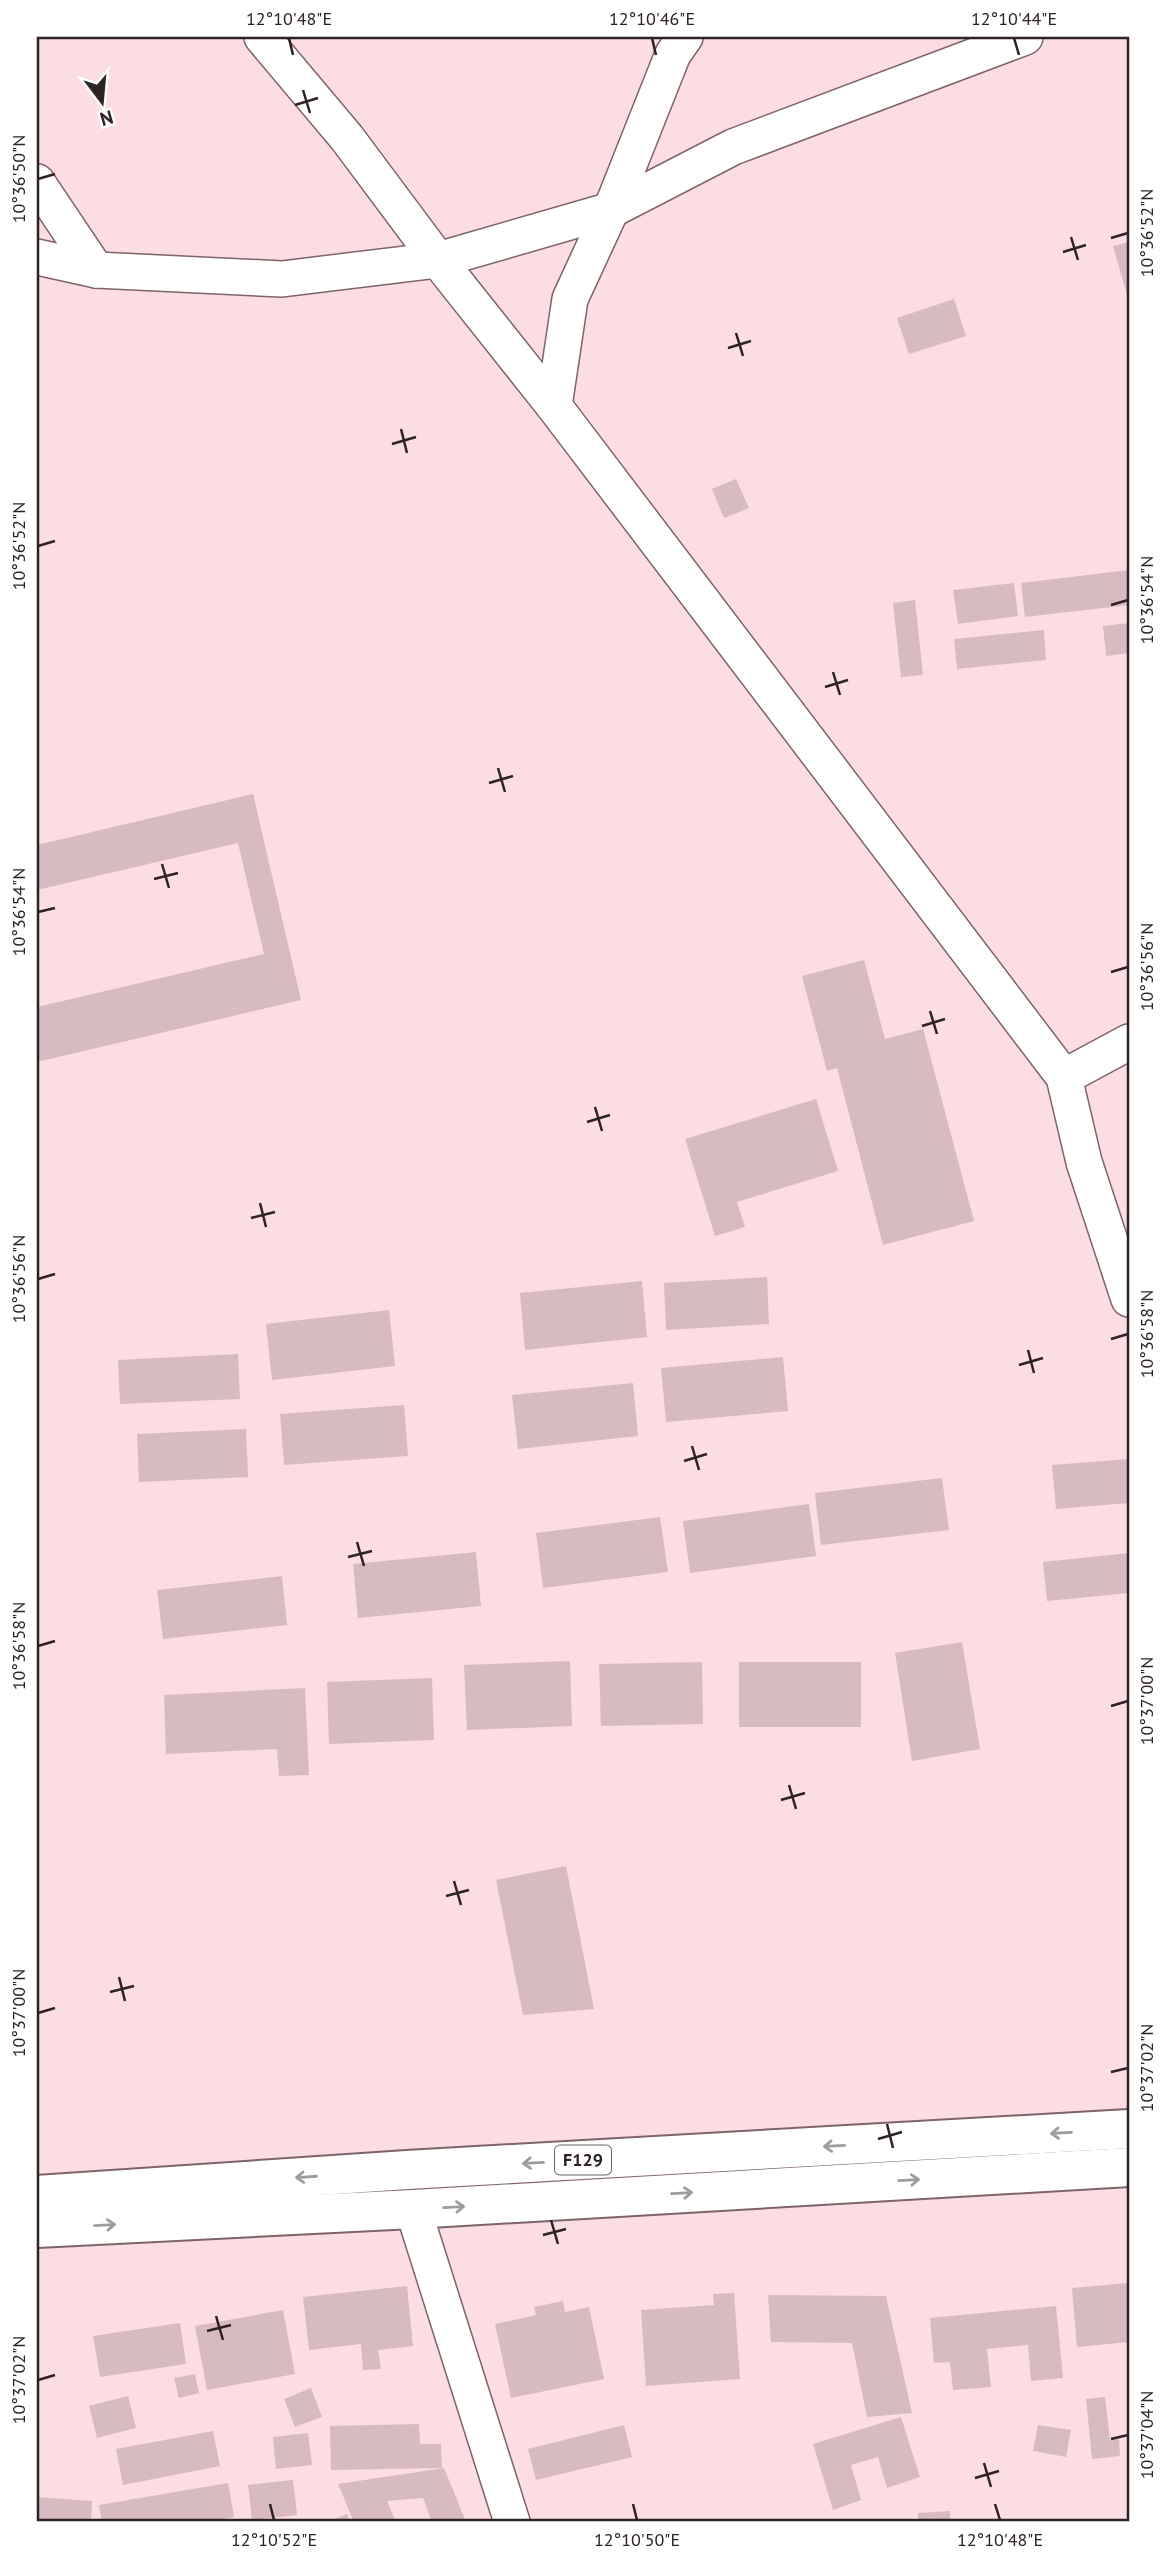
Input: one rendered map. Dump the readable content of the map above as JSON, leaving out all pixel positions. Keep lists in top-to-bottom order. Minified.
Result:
{"streets":{"main road":["F129"]},"north":"bottom","coordinates":["12°10'48\"E","12°10'46\"E","12°10'44\"E","10°36'50\"N","10°36'52\"N","10°36'54\"N","10°36'56\"N","10°36'58\"N","10°37'00\"N","10°37'02\"N","10°37'04\"N","12°10'52\"E","12°10'50\"E"]}
